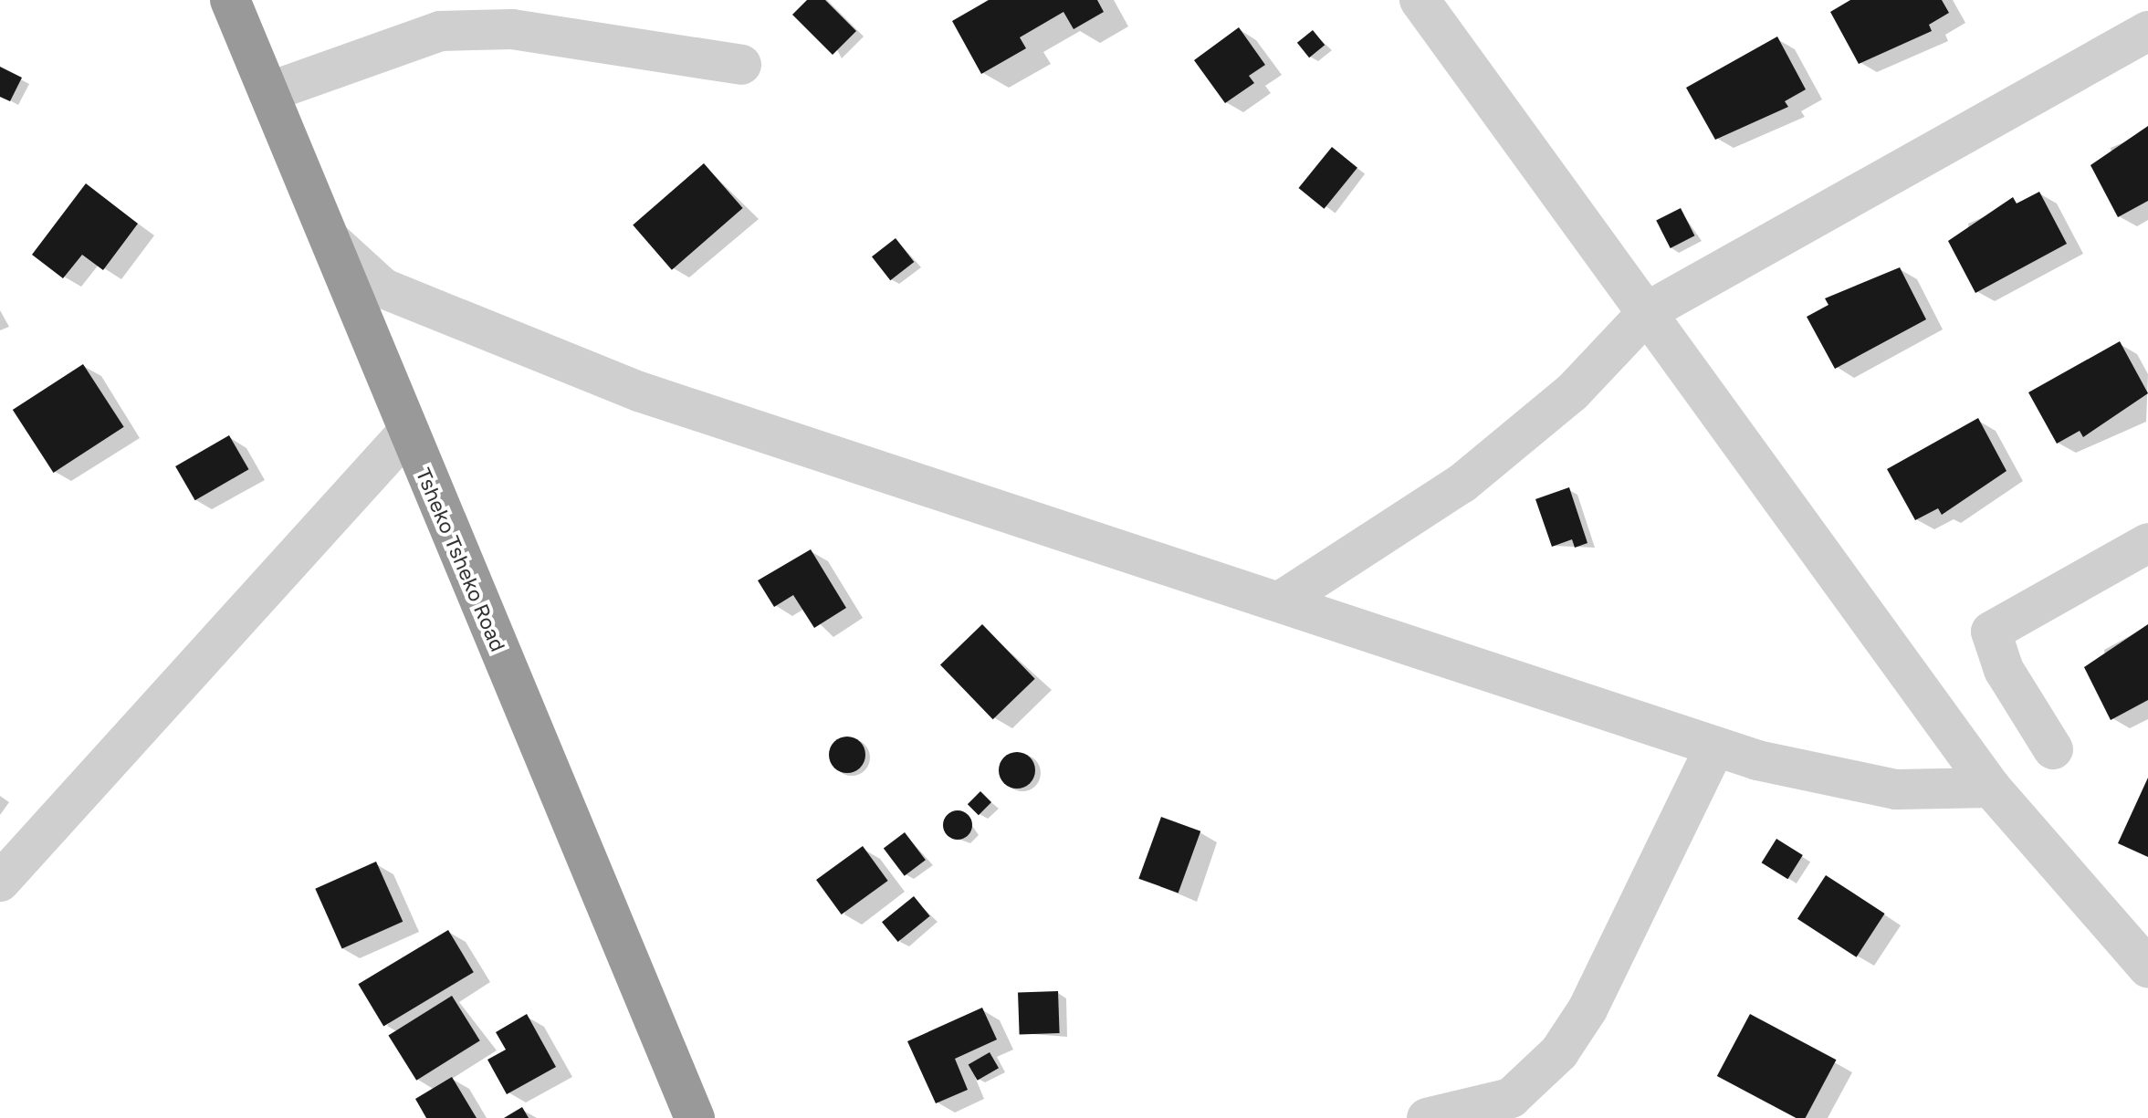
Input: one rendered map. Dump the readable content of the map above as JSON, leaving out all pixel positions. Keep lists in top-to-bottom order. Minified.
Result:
{"streets":{"highway":["Tsheko Tsheko Road"]}}
